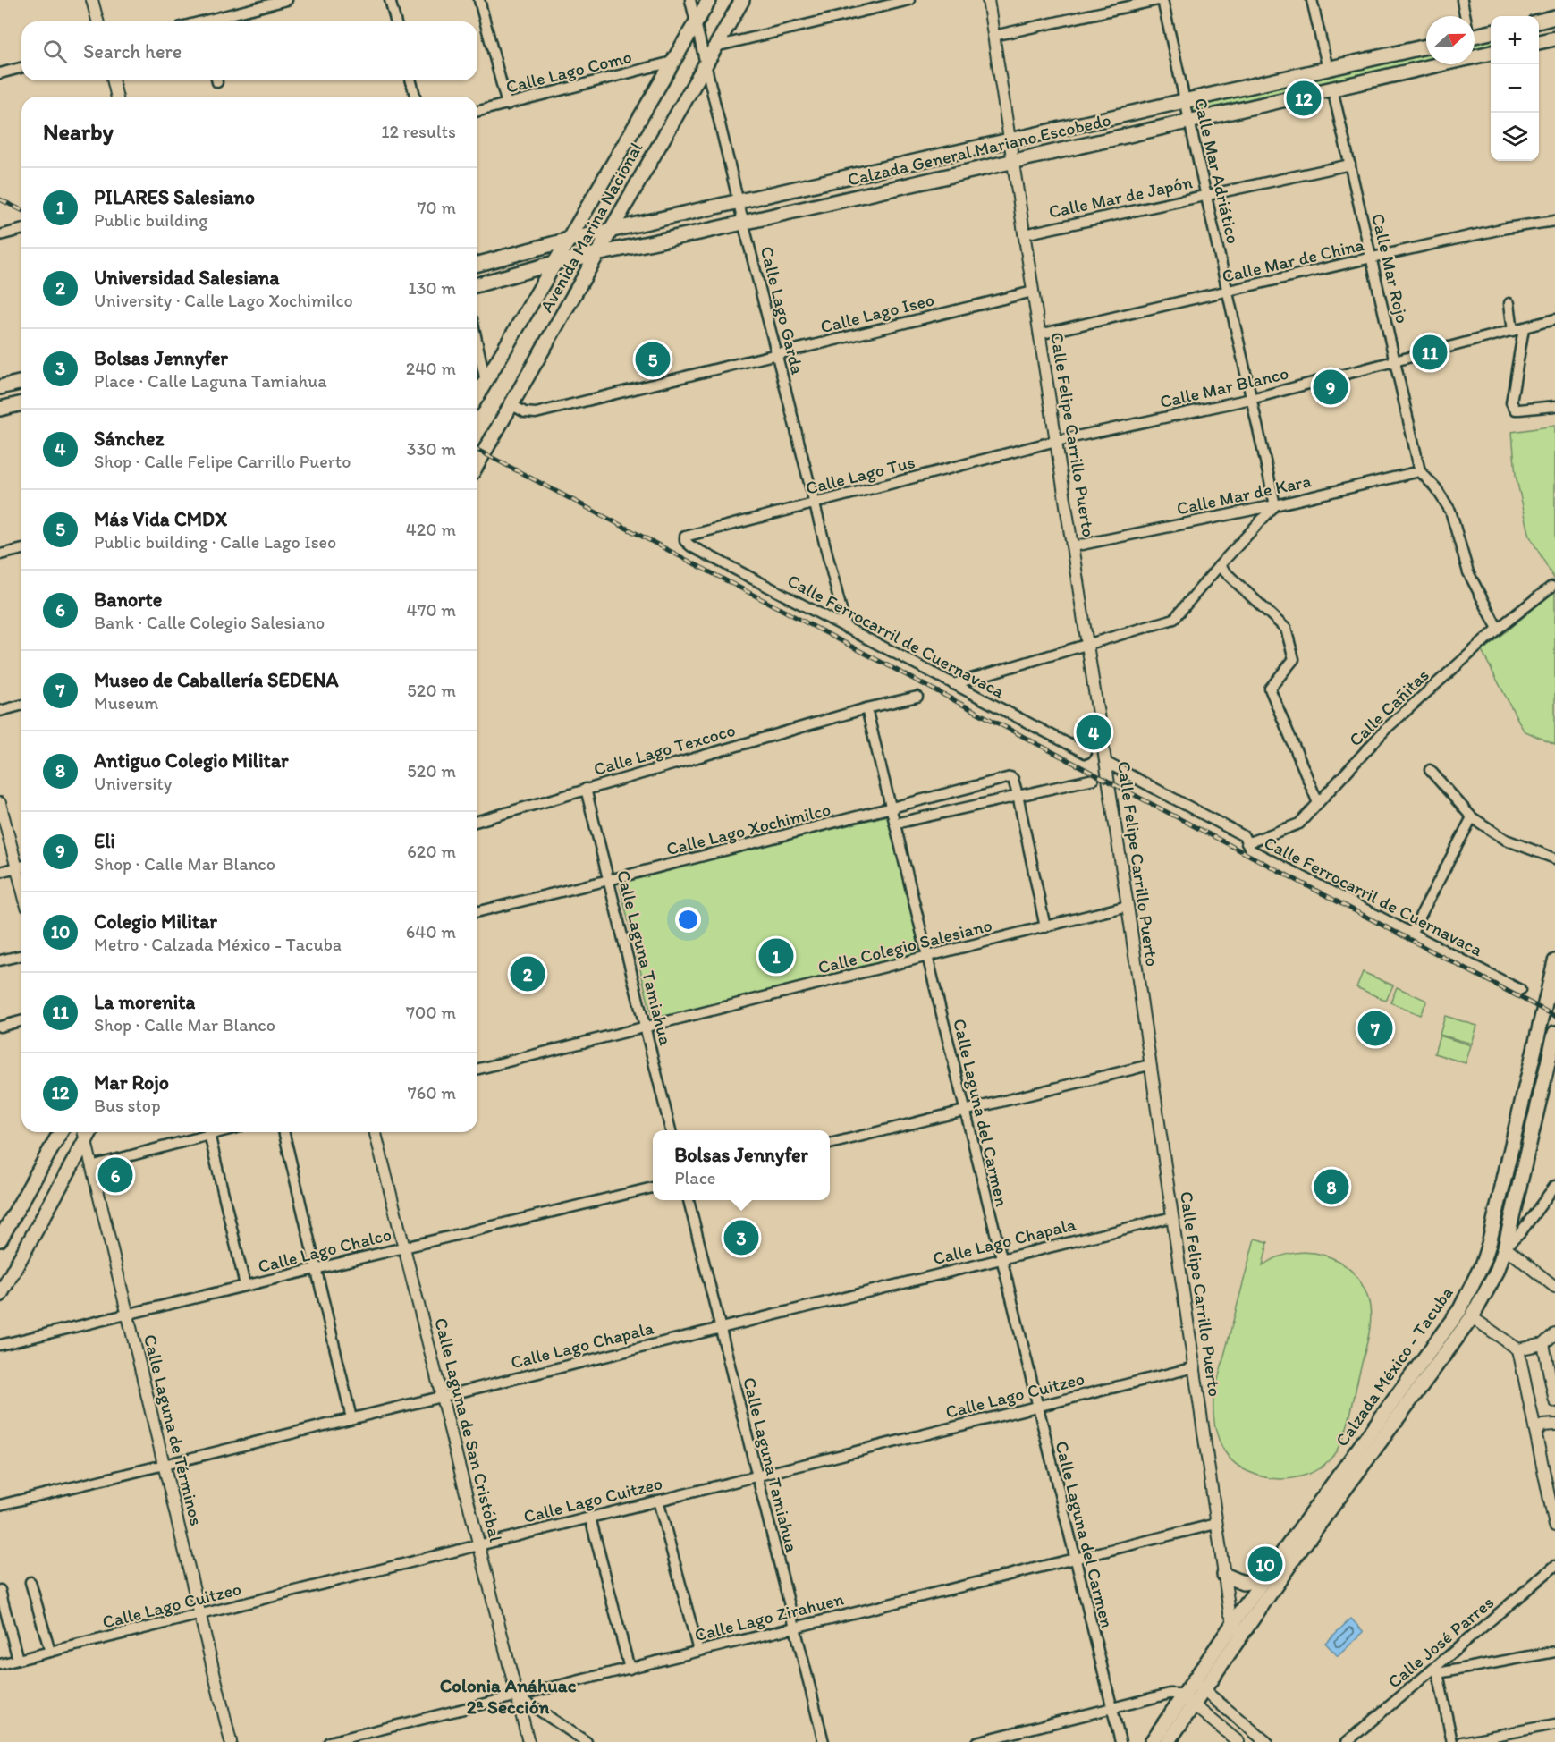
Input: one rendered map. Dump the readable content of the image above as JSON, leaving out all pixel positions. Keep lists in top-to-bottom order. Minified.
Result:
{"streets":{"main road":["Calzada General Mariano Escobedo","Avenida Marina Nacional","Calzada México - Tacuba"],"street":["Calle Lago Como","Calle Mar Adriático","Calle Mar de Japón","Calle Mar de China","Calle Mar Rojo","Calle Lago Garda","Calle Lago Iseo","Calle Mar Blanco","Calle Felipe Carrillo Puerto","Calle Lago Tus","Calle Mar de Kara","Calle Ferrocarril de Cuernavaca","Calle Cañitas","Calle Lago Texcoco","Calle Lago Xochimilco","Calle Colegio Salesiano","Calle Laguna Tamiahua","Calle Laguna del Carmen","Calle Lago Chapala","Calle Lago Chalco","Calle Lago Cuitzeo","Calle Laguna de Términos","Calle Laguna de San Cristóbal","Calle Lago Zirahuen","Calle José Parres"]},"crossings":[["Calle Lago Como","Avenida Marina Nacional"],["Calzada General Mariano Escobedo","Calle Mar Adriático"],["Calzada General Mariano Escobedo","Avenida Marina Nacional"],["Calzada General Mariano Escobedo","Calle Mar Rojo"],["Calzada General Mariano Escobedo","Calle Lago Garda"],["Calzada General Mariano Escobedo","Calle Felipe Carrillo Puerto"],["Calle Mar Adriático","Calle Mar de Japón"],["Calle Mar Adriático","Calle Mar de China"],["Calle Mar Adriático","Calle Mar Blanco"],["Calle Mar Adriático","Calle Mar de Kara"],["Calle Mar de Japón","Calle Mar Rojo"],["Calle Mar de Japón","Calle Felipe Carrillo Puerto"],["Avenida Marina Nacional","Calle Lago Garda"],["Avenida Marina Nacional","Calle Lago Iseo"],["Calle Mar de China","Calle Mar Rojo"],["Calle Mar de China","Calle Felipe Carrillo Puerto"],["Calle Mar Rojo","Calle Mar Blanco"],["Calle Mar Rojo","Calle Mar de Kara"],["Calle Mar Rojo","Calle Cañitas"],["Calle Lago Garda","Calle Lago Iseo"],["Calle Lago Garda","Calle Lago Tus"],["Calle Lago Garda","Calle Ferrocarril de Cuernavaca"],["Calle Lago Iseo","Calle Felipe Carrillo Puerto"],["Calle Mar Blanco","Calle Felipe Carrillo Puerto"],["Calle Mar Blanco","Calle Lago Tus"],["Calle Felipe Carrillo Puerto","Calle Lago Tus"],["Calle Felipe Carrillo Puerto","Calle Mar de Kara"],["Calle Felipe Carrillo Puerto","Calle Ferrocarril de Cuernavaca"],["Calle Felipe Carrillo Puerto","Calle Colegio Salesiano"],["Calle Felipe Carrillo Puerto","Calle Lago Chapala"],["Calle Felipe Carrillo Puerto","Calzada México - Tacuba"],["Calle Felipe Carrillo Puerto","Calle Lago Cuitzeo"],["Calle Felipe Carrillo Puerto","Calle Lago Zirahuen"],["Calle Lago Tus","Calle Ferrocarril de Cuernavaca"],["Calle Ferrocarril de Cuernavaca","Calle Cañitas"],["Calle Lago Texcoco","Calle Laguna Tamiahua"],["Calle Lago Texcoco","Calle Laguna del Carmen"],["Calle Lago Xochimilco","Calle Laguna Tamiahua"],["Calle Lago Xochimilco","Calle Laguna del Carmen"],["Calle Colegio Salesiano","Calle Laguna Tamiahua"],["Calle Colegio Salesiano","Calle Laguna del Carmen"],["Calle Laguna Tamiahua","Calle Lago Chapala"],["Calle Laguna Tamiahua","Calle Lago Cuitzeo"],["Calle Laguna Tamiahua","Calle Lago Zirahuen"],["Calle Laguna del Carmen","Calle Lago Chapala"],["Calle Laguna del Carmen","Calle Lago Cuitzeo"],["Calle Laguna del Carmen","Calle Lago Zirahuen"],["Calle Lago Chapala","Calle Laguna de Términos"],["Calle Lago Chapala","Calle Laguna de San Cristóbal"],["Calle Lago Chalco","Calle Laguna de Términos"],["Calle Lago Chalco","Calle Laguna de San Cristóbal"],["Calle Lago Cuitzeo","Calle Laguna de Términos"],["Calle Lago Cuitzeo","Calle Laguna de San Cristóbal"],["Calle Laguna de San Cristóbal","Calle Lago Zirahuen"]],"districts":["Colonia Anáhuac 2ª Sección"],"north":"right","page":{"map_buttons":["+","−"],"search":"Search here","pins":["12","11","5","9","4","1","2","7","6","8","3","10"],"heading":["Nearby","12 results"],"list":[{"mark":"1","name":"PILARES Salesiano","note":"Public building","value":"70 m"},{"mark":"2","name":"Universidad Salesiana","note":"University · Calle Lago Xochimilco","value":"130 m"},{"mark":"3","name":"Bolsas Jennyfer","note":"Place · Calle Laguna Tamiahua","value":"240 m"},{"mark":"4","name":"Sánchez","note":"Shop · Calle Felipe Carrillo Puerto","value":"330 m"},{"mark":"5","name":"Más Vida CMDX","note":"Public building · Calle Lago Iseo","value":"420 m"},{"mark":"6","name":"Banorte","note":"Bank · Calle Colegio Salesiano","value":"470 m"},{"mark":"7","name":"Museo de Caballería SEDENA","note":"Museum","value":"520 m"},{"mark":"8","name":"Antiguo Colegio Militar","note":"University","value":"520 m"},{"mark":"9","name":"Eli","note":"Shop · Calle Mar Blanco","value":"620 m"},{"mark":"10","name":"Colegio Militar","note":"Metro · Calzada México - Tacuba","value":"640 m"},{"mark":"11","name":"La morenita","note":"Shop · Calle Mar Blanco","value":"700 m"},{"mark":"12","name":"Mar Rojo","note":"Bus stop","value":"760 m"}],"popup":["Bolsas Jennyfer","Place"]}}
